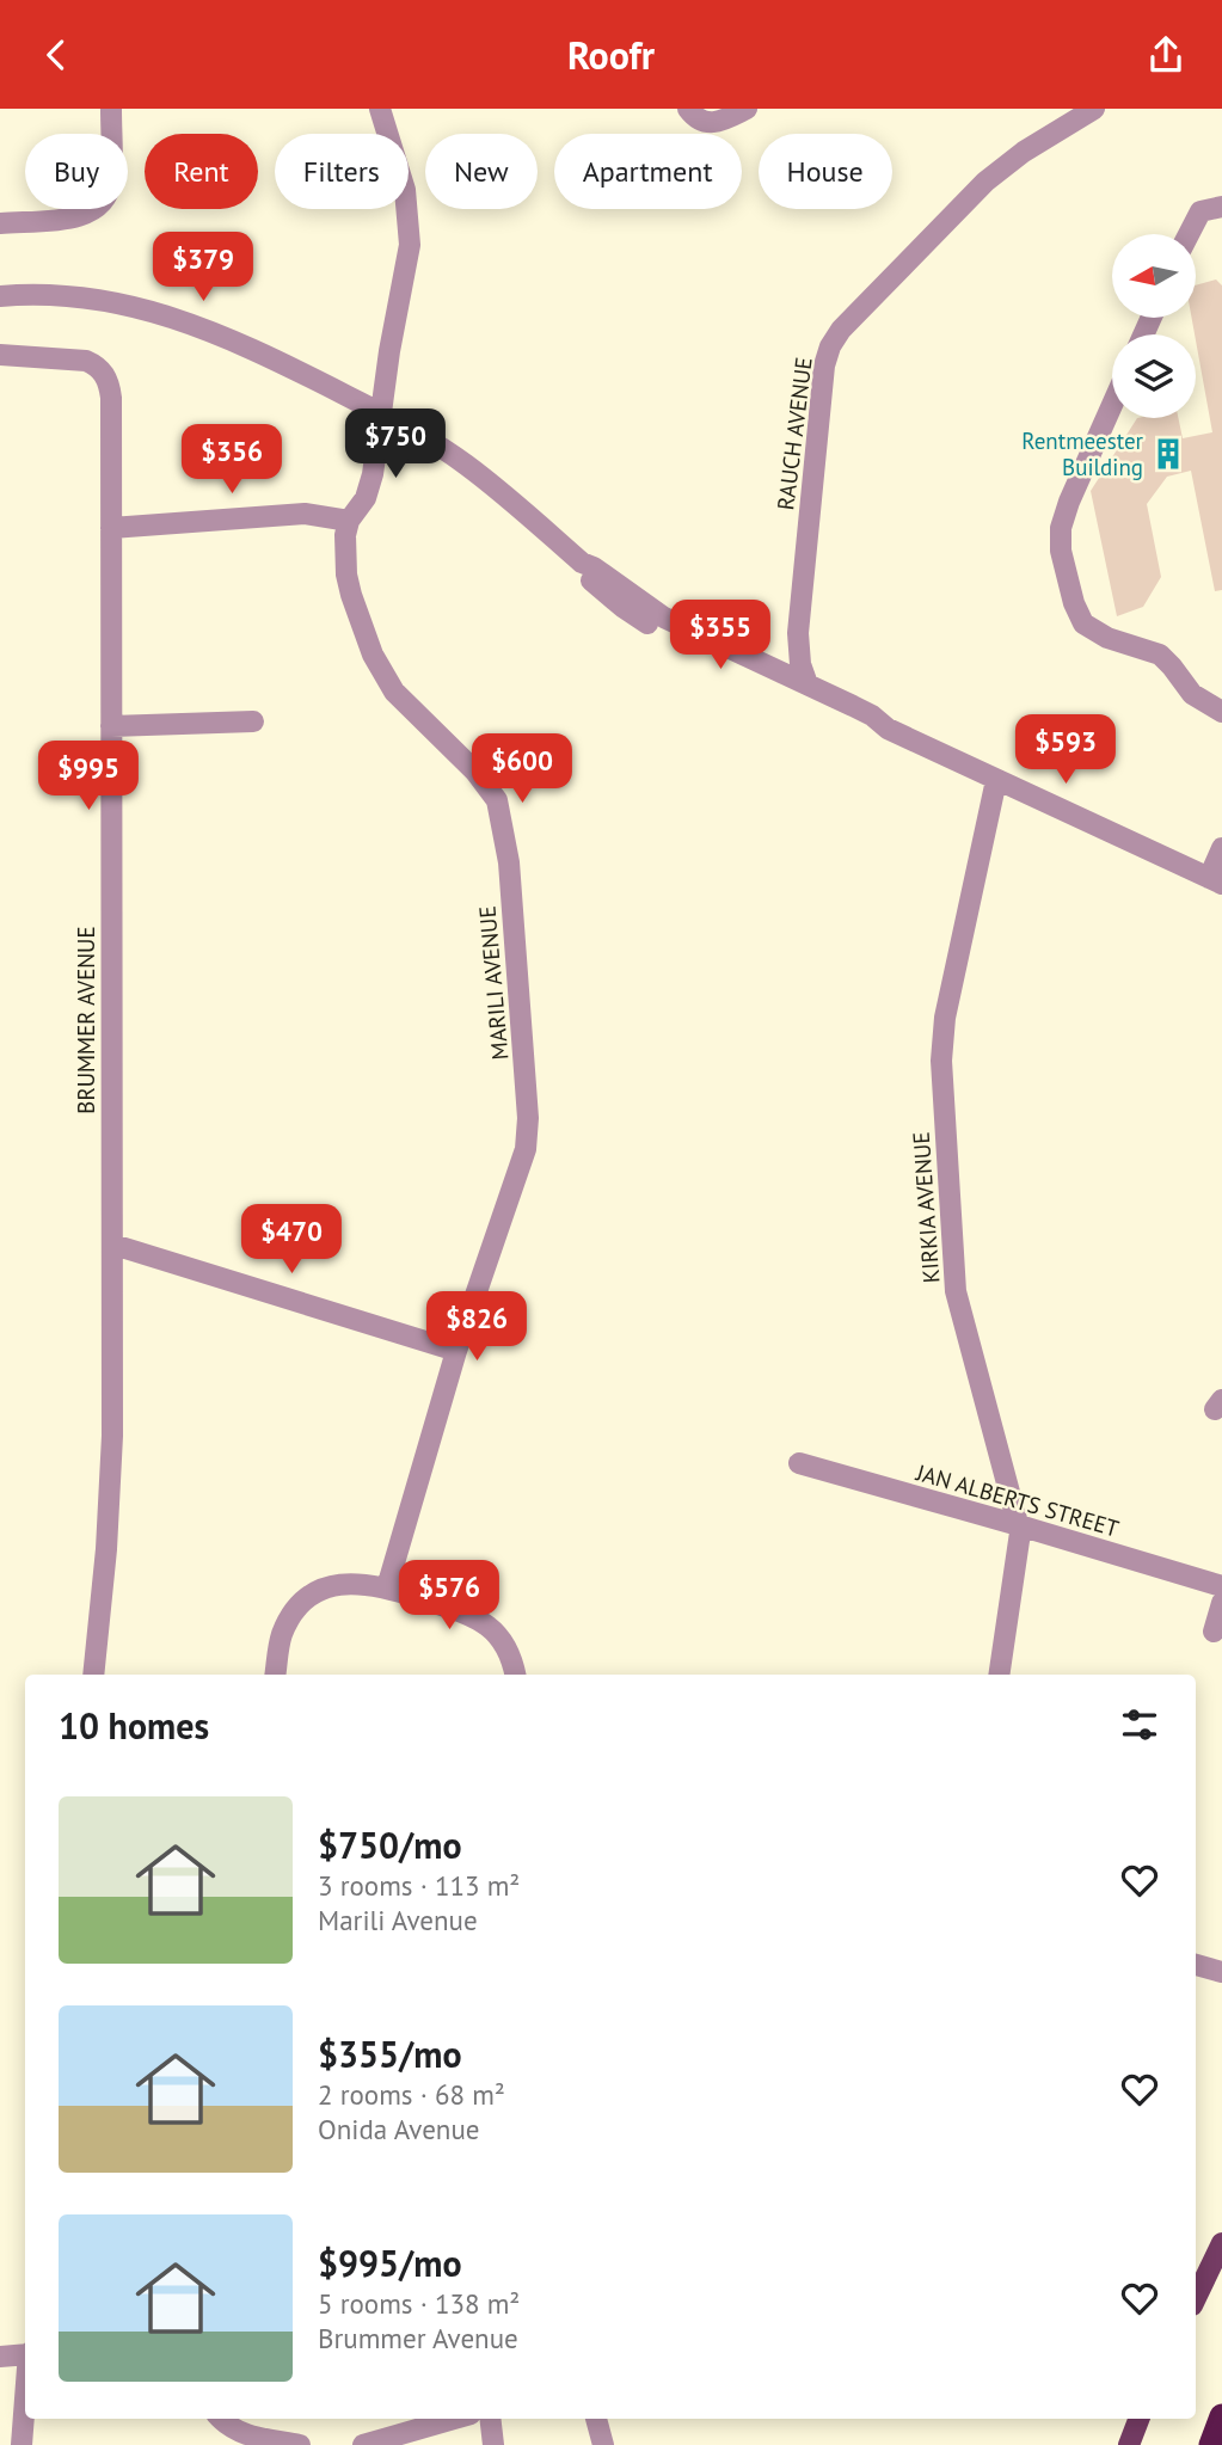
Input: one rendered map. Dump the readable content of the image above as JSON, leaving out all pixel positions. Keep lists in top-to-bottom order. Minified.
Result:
{"streets":{"street":["RAUCH AVENUE","MARILI AVENUE","BRUMMER AVENUE","KIRKIA AVENUE","JAN ALBERTS STREET"]},"crossings":[["KIRKIA AVENUE","JAN ALBERTS STREET"]],"places":{"building":["Rentmeester Building"]},"north":"left","page":{"header":"Roofr","chip":["Buy","Rent","Filters","New","Apartment","House"],"price":["$379","$750","$356","$355","$593","$600","$995","$470","$826","$576"],"heading":"10 homes","list":[{"name":"$750/mo","note":"3 rooms · 113 m² · Marili Avenue"},{"name":"$355/mo","note":"2 rooms · 68 m² · Onida Avenue"},{"name":"$995/mo","note":"5 rooms · 138 m² · Brummer Avenue"}]}}
